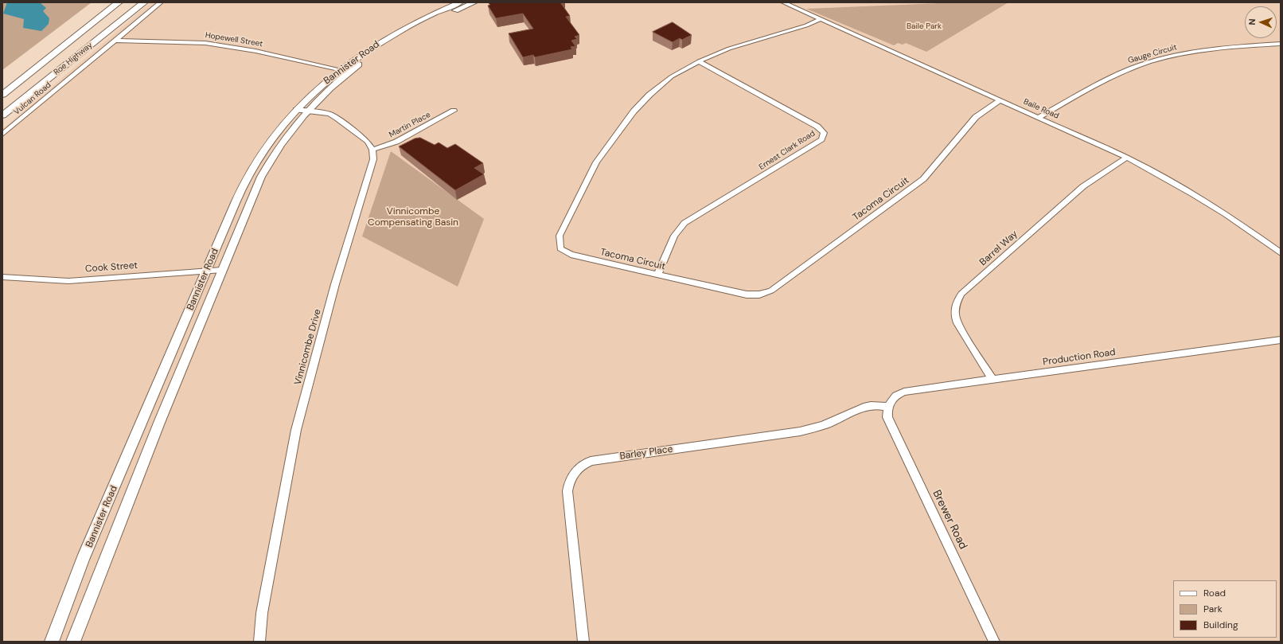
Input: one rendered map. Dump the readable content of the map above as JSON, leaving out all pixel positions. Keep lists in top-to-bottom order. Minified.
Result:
{"streets":{"highway":["Roe Highway"],"main road":["Bannister Road"],"street":["Hopewell Street","Gauge Circuit","Vulcan Road","Baile Road","Martin Place","Ernest Clark Road","Tacoma Circuit","Barrel Way","Cook Street","Vinnicombe Drive","Production Road","Barley Place","Brewer Road"]},"crossings":[["Hopewell Street","Bannister Road"],["Hopewell Street","Vulcan Road"],["Gauge Circuit","Baile Road"],["Bannister Road","Cook Street"],["Baile Road","Tacoma Circuit"],["Baile Road","Barrel Way"],["Martin Place","Vinnicombe Drive"],["Ernest Clark Road","Tacoma Circuit"],["Barrel Way","Production Road"],["Production Road","Barley Place"],["Production Road","Brewer Road"],["Barley Place","Brewer Road"]],"parks":["Baile Park","Vinnicombe Compensating Basin"],"legend":["Road","Park","Building"],"north":"left"}
